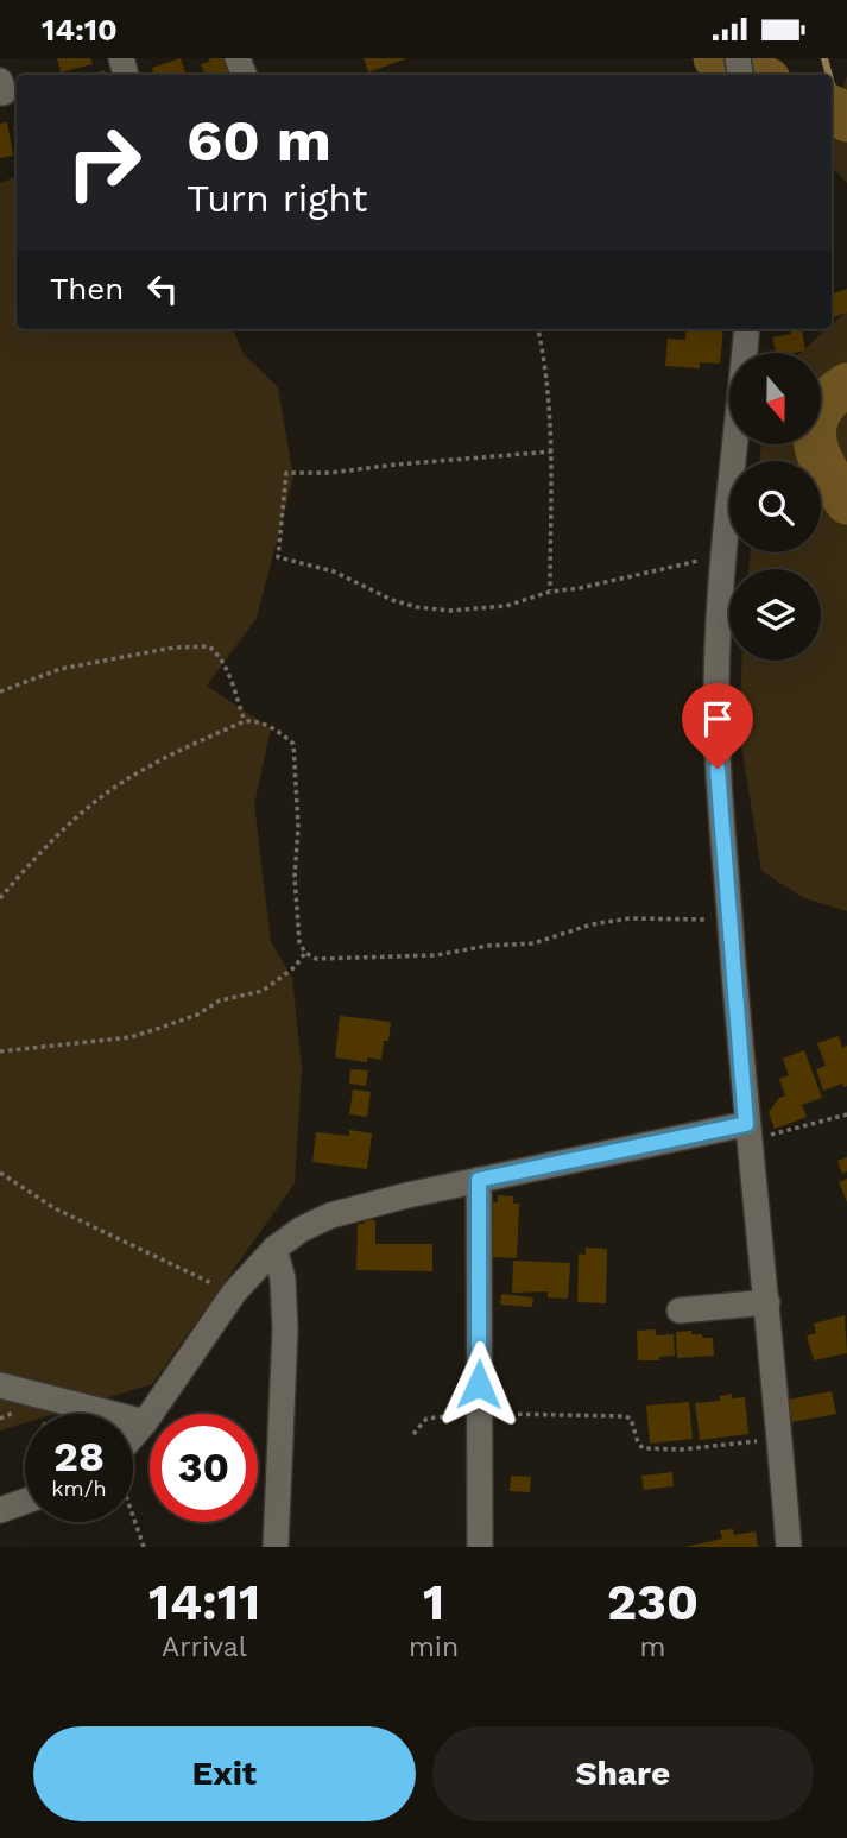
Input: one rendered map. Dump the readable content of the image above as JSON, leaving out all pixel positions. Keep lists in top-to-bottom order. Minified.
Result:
{"north":"bottom","page":{"status":"14:10","turn":["60 m","Turn right"],"then":"Then","speed":"28 km/h","limit":"30","eta":["14:11","Arrival","1","min","230","m"],"buttons":["Exit","Share"]}}
